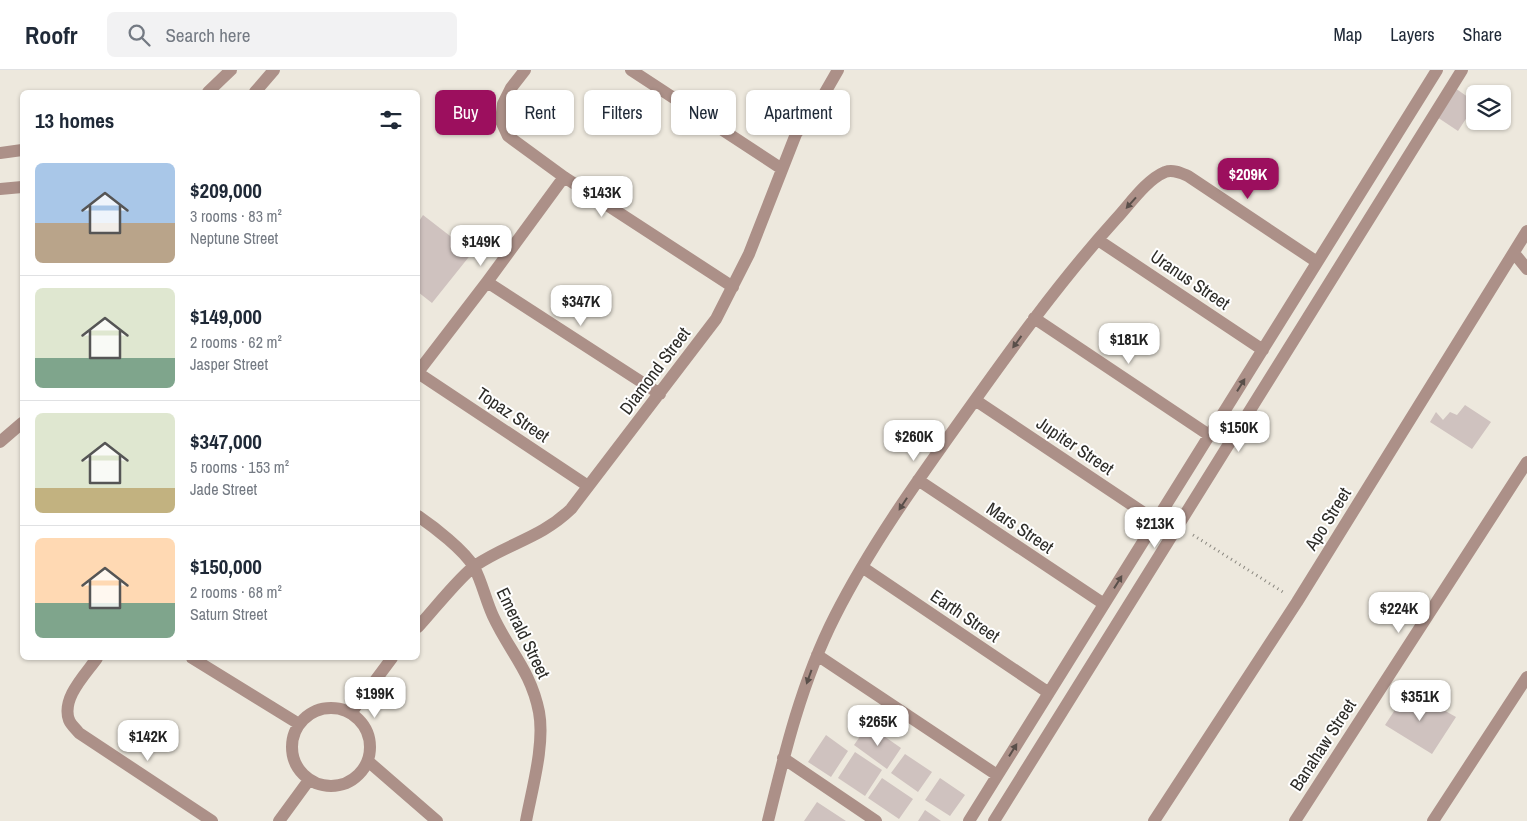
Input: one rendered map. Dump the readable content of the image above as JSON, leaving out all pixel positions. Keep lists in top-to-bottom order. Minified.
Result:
{"streets":{"street":["Uranus Street","Diamond Street","Topaz Street","Jupiter Street","Apo Street","Mars Street","Earth Street","Emerald Street","Banahaw Street"]},"crossings":[["Diamond Street","Topaz Street"],["Diamond Street","Emerald Street"]],"page":{"header":"Roofr","search":"Search here","nav":["Map","Layers","Share"],"chip":["Buy","Rent","Filters","New","Apartment"],"heading":"13 homes","list":[{"name":"$209,000","note":"3 rooms · 83 m² · Neptune Street"},{"name":"$149,000","note":"2 rooms · 62 m² · Jasper Street"},{"name":"$347,000","note":"5 rooms · 153 m² · Jade Street"},{"name":"$150,000","note":"2 rooms · 68 m² · Saturn Street"}],"price":["$209K","$143K","$149K","$347K","$181K","$150K","$260K","$213K","$224K","$199K","$351K","$265K","$142K"]}}
